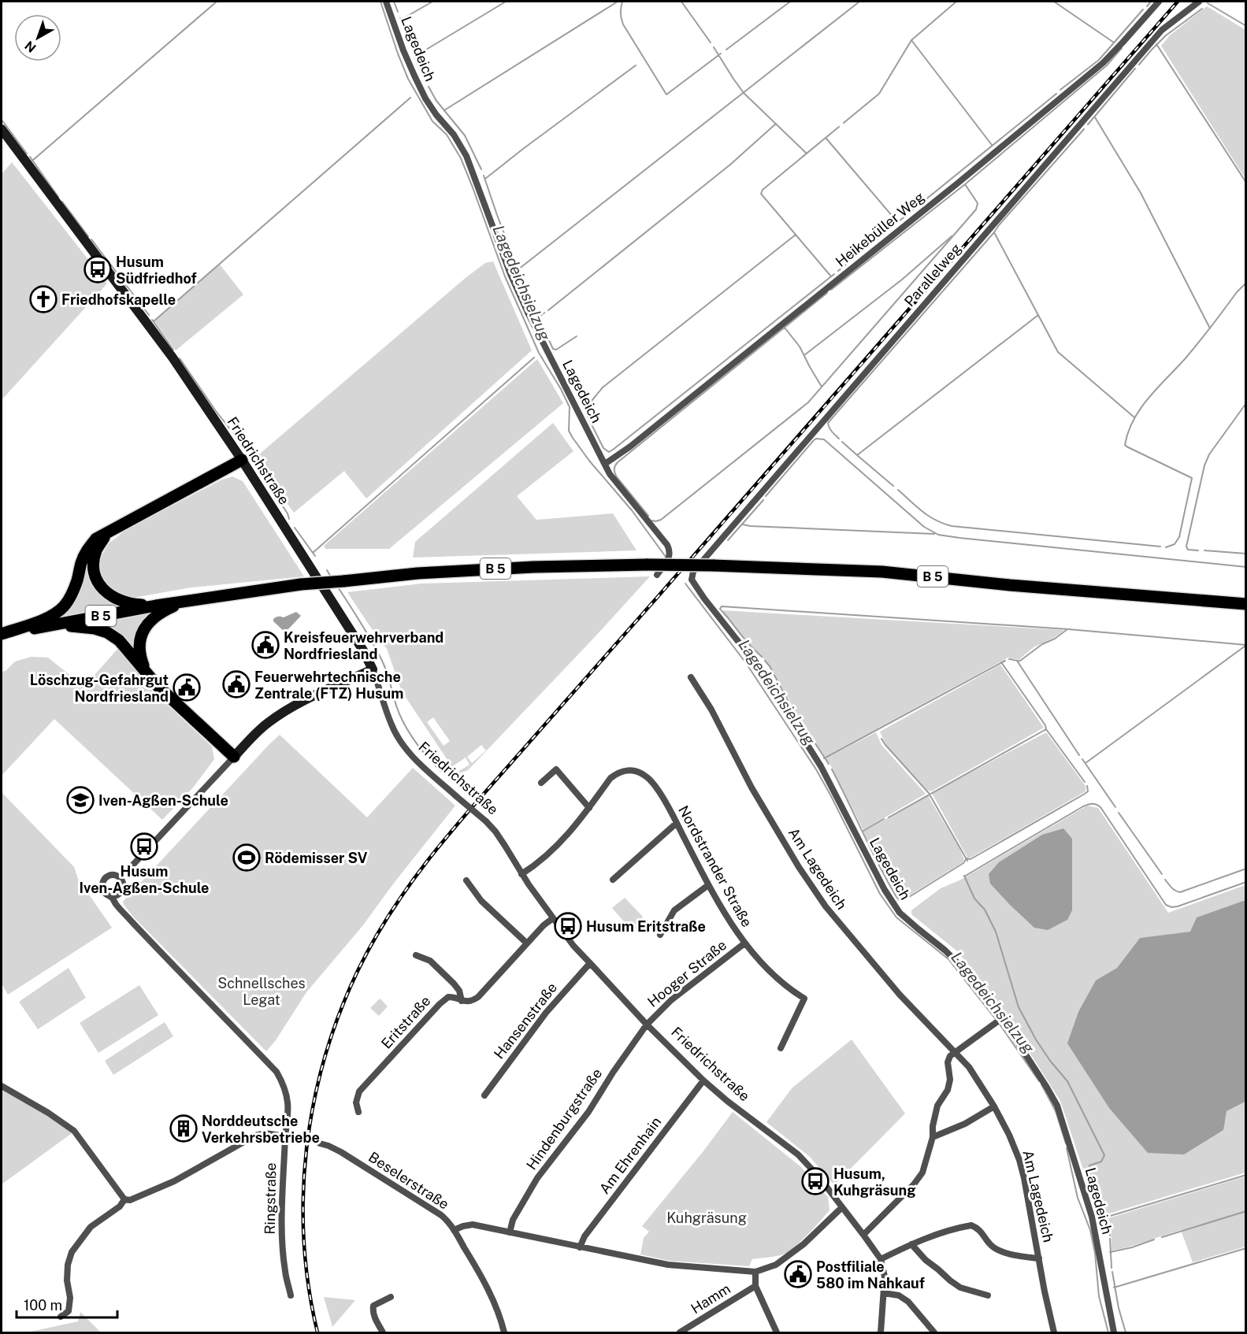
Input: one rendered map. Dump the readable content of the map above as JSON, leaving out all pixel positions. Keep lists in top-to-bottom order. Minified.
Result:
{"streets":{"highway":["B 5"],"street":["Lagedeich","Heikebüller Weg","Parallelweg","Friedrichstraße","Nordstrander Straße","Am Lagedeich","Hooger Straße","Hansenstraße","Eritstraße","Hindenburgstraße","Am Ehrenhain","Beselerstraße","Ringstraße","Hamm"]},"crossings":[["Lagedeich","Heikebüller Weg"],["Lagedeich","Parallelweg"],["Friedrichstraße","Hooger Straße"],["Friedrichstraße","Hansenstraße"],["Friedrichstraße","Eritstraße"],["Friedrichstraße","Hindenburgstraße"],["Friedrichstraße","Am Ehrenhain"],["Nordstrander Straße","Hooger Straße"],["Hooger Straße","Hindenburgstraße"]],"water":["Lagedeichsielzug"],"parks":["Schnellsches Legat","Kuhgräsung"],"places":{"bus stop":["Husum Südfriedhof","Husum Iven-Agßen-Schule","Husum Eritstraße","Husum, Kuhgräsung"],"church":["Friedhofskapelle"],"public building":["Kreisfeuerwehrverband Nordfriesland","Feuerwehrtechnische Zentrale (FTZ) Husum","Löschzug-Gefahrgut Nordfriesland","Postfiliale 580 im Nahkauf"],"school or university":["Iven-Agßen-Schule"],"sports":["Rödemisser SV"],"building":["Norddeutsche Verkehrsbetriebe"]},"scale_bar":"100 m","north":"bottom left"}
